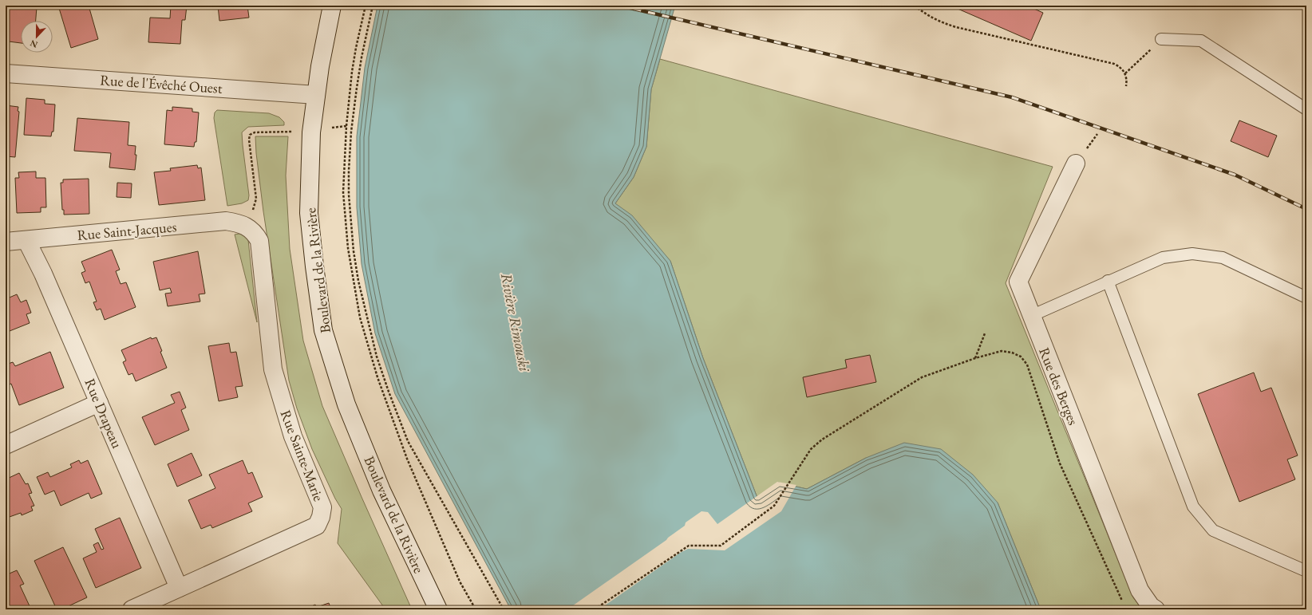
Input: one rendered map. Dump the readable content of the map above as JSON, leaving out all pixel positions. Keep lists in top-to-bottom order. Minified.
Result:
{"streets":{"street":["Rue de l'Évêché Ouest","Rue Saint-Jacques","Boulevard de la Rivière","Rue des Berges","Rue Drapeau","Rue Sainte-Marie"]},"crossings":[["Rue de l'Évêché Ouest","Boulevard de la Rivière"],["Rue Saint-Jacques","Rue Drapeau"],["Rue Saint-Jacques","Rue Sainte-Marie"],["Rue Drapeau","Rue Sainte-Marie"]],"water":["Rivière Rimouski"],"north":"bottom"}
